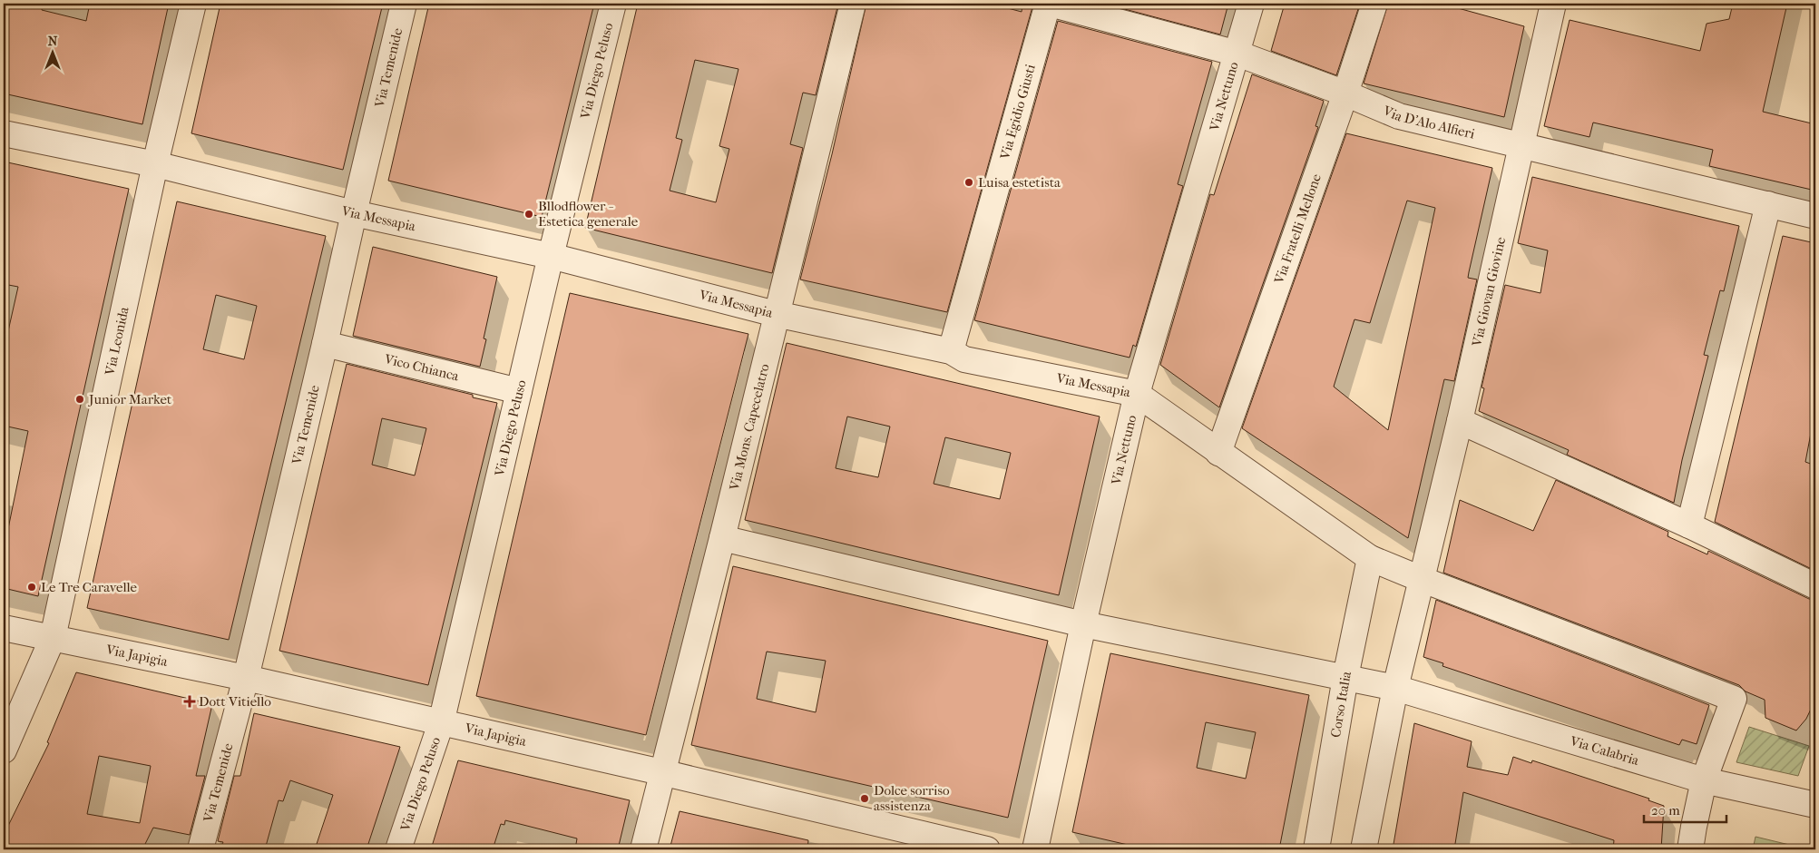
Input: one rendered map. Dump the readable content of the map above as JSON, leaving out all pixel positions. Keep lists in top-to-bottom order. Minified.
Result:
{"streets":{"street":["Via Temenide","Via Diego Peluso","Via Nettuno","Via Egidio Giusti","Via D'Alo Alfieri","Via Messapia","Via Fratelli Mellone","Via Giovan Giovine","Via Leonida","Vico Chianca","Via Mons. Capecelatro","Via Japigia","Corso Italia","Via Calabria"]},"crossings":[["Via Temenide","Via Messapia"],["Via Temenide","Vico Chianca"],["Via Temenide","Via Japigia"],["Via Diego Peluso","Via Messapia"],["Via Diego Peluso","Vico Chianca"],["Via Diego Peluso","Via Japigia"],["Via Nettuno","Via D'Alo Alfieri"],["Via Nettuno","Via Messapia"],["Via Nettuno","Via Calabria"],["Via Egidio Giusti","Via D'Alo Alfieri"],["Via Egidio Giusti","Via Messapia"],["Via D'Alo Alfieri","Via Fratelli Mellone"],["Via D'Alo Alfieri","Via Giovan Giovine"],["Via Messapia","Via Fratelli Mellone"],["Via Messapia","Via Giovan Giovine"],["Via Messapia","Via Leonida"],["Via Messapia","Via Mons. Capecelatro"],["Via Messapia","Corso Italia"],["Via Messapia","Via Calabria"],["Via Leonida","Via Japigia"],["Via Mons. Capecelatro","Via Japigia"],["Via Mons. Capecelatro","Via Calabria"],["Corso Italia","Via Calabria"]],"places":{"other":["Luisa estetista","Bllodflower - Estetica generale","Junior Market","Le Tre Caravelle","Dolce sorriso assistenza"],"health":["Dott Vitiello"]},"scale_bar":"20 m","north":"top"}
